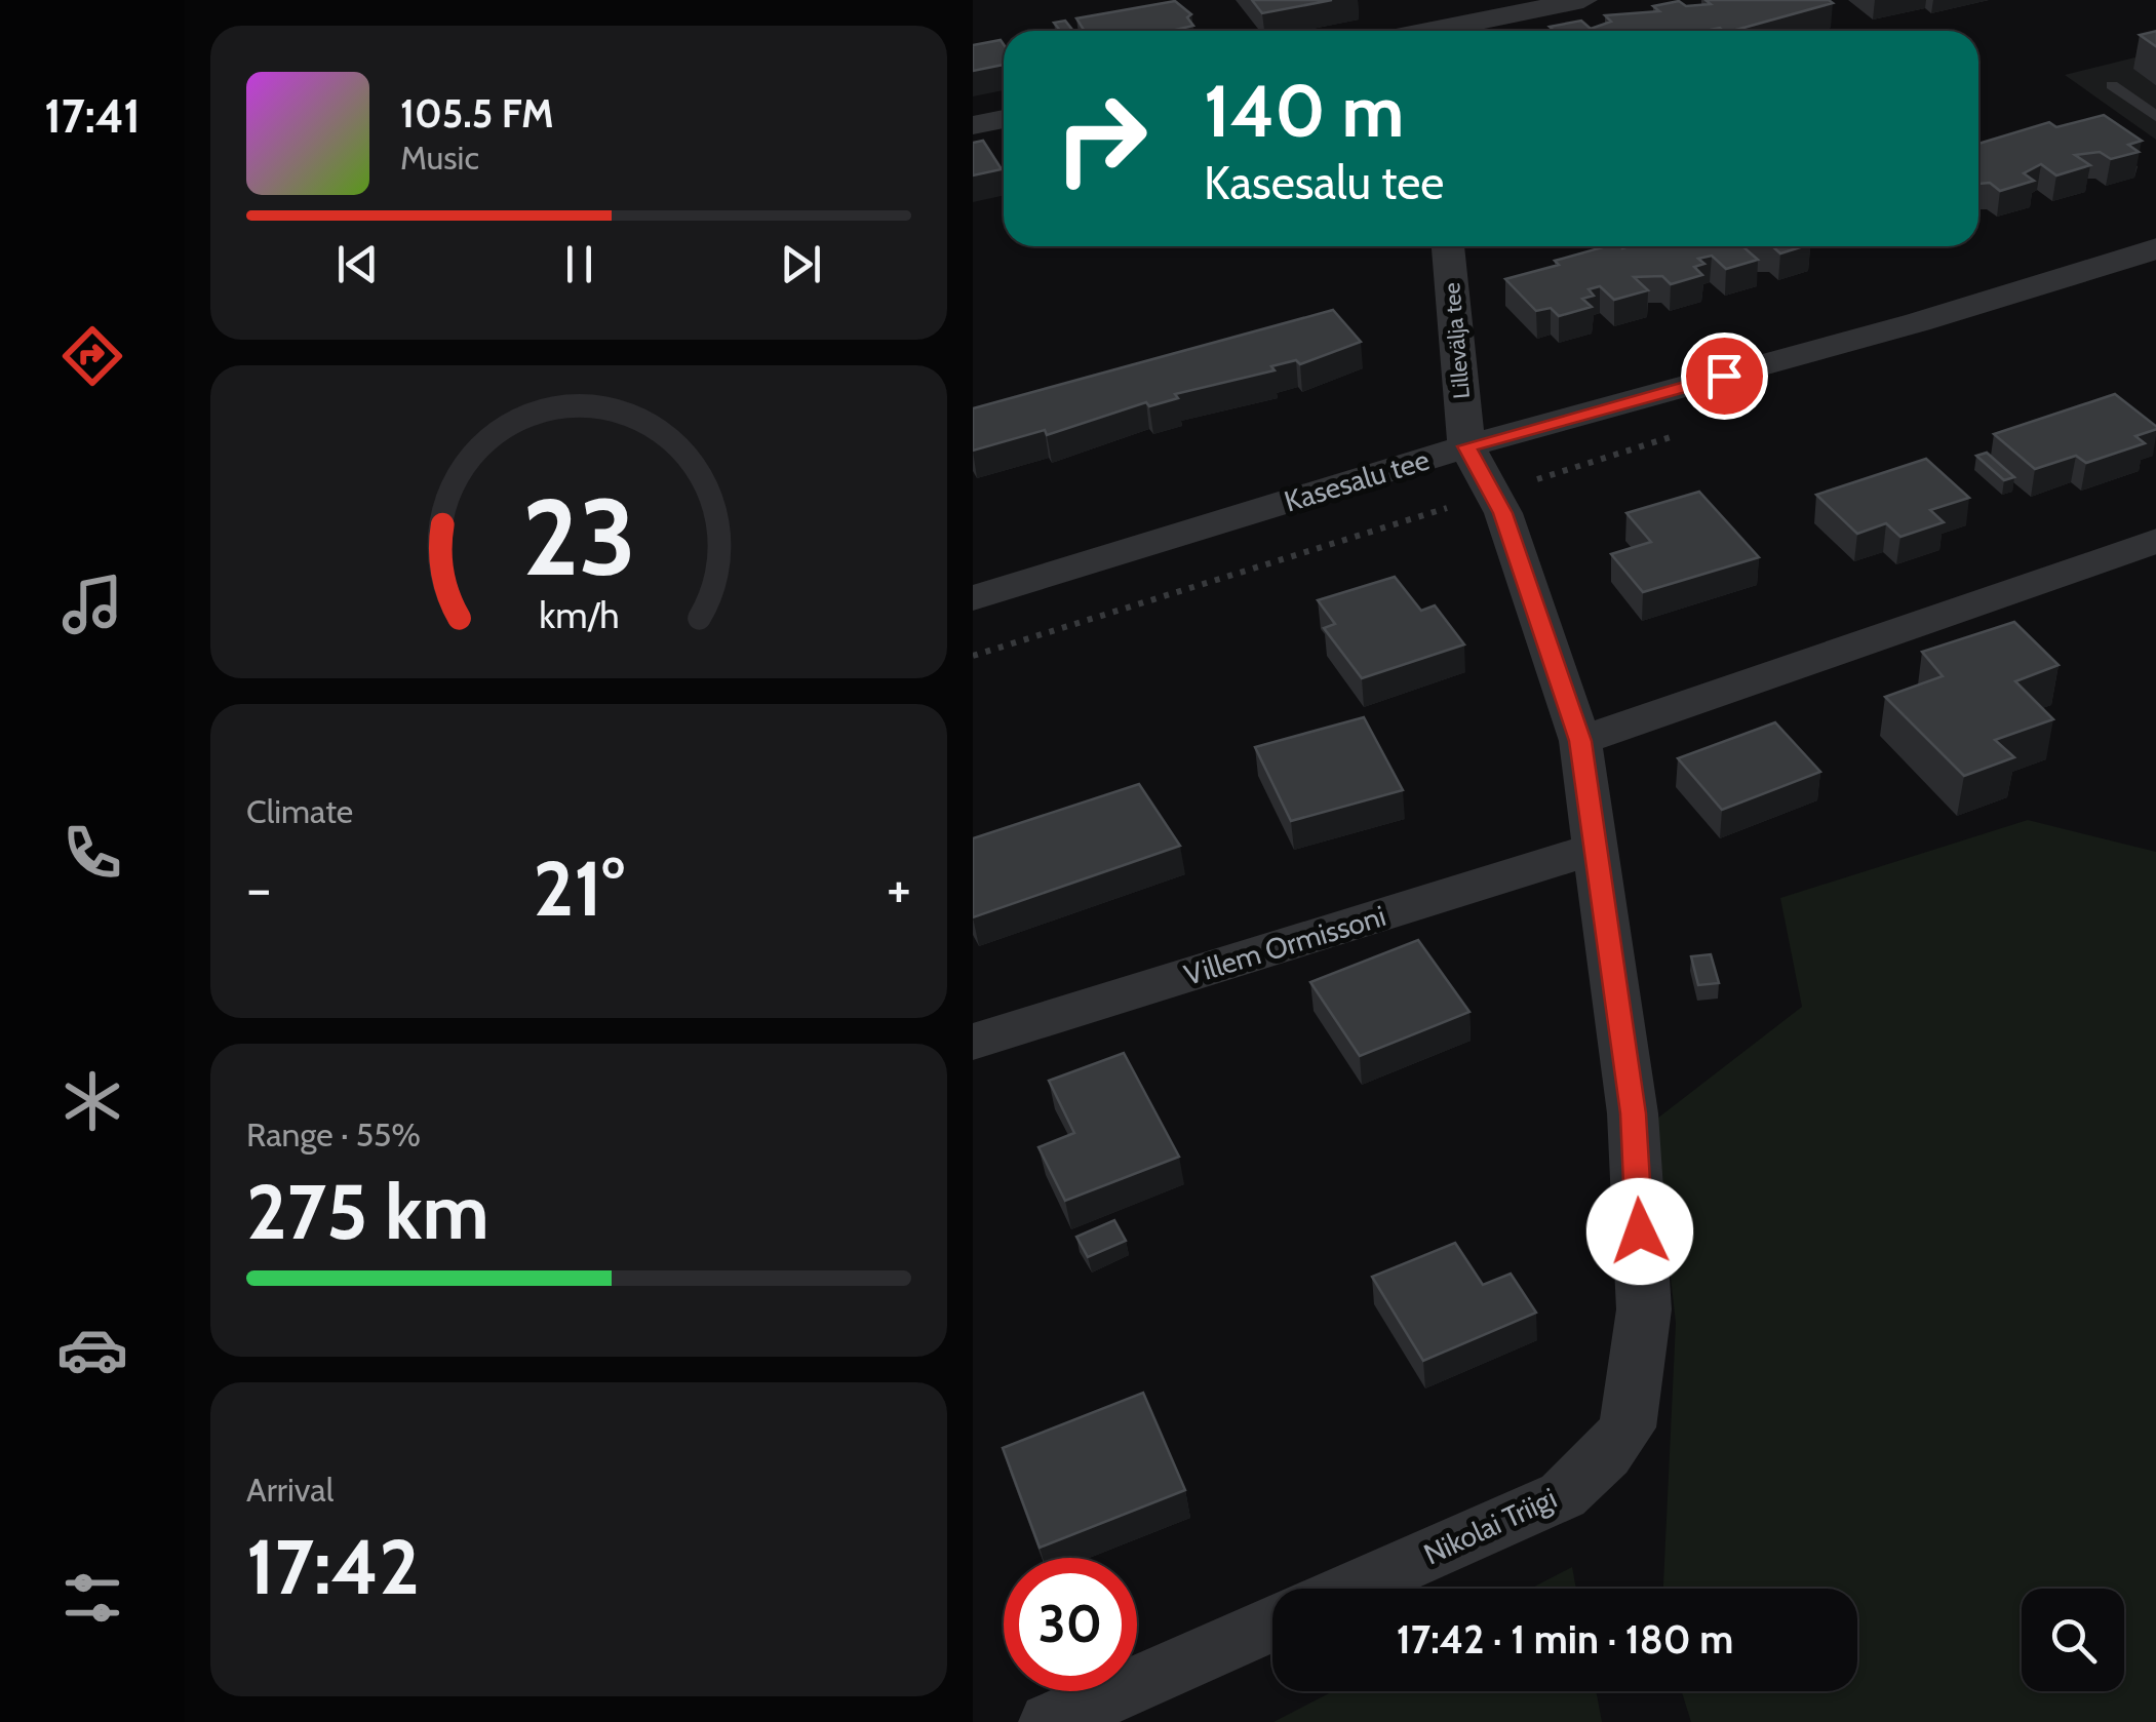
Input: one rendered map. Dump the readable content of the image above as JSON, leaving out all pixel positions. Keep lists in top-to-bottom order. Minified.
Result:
{"streets":{"street":["Lillevälja tee","Kasesalu tee","Villem Ormissoni","Nikolai Triigi"]},"crossings":[["Lillevälja tee","Kasesalu tee"],["Lillevälja tee","Nikolai Triigi"],["Kasesalu tee","Nikolai Triigi"],["Villem Ormissoni","Nikolai Triigi"]],"page":{"tabs":"17:41","turn":["140 m","Kasesalu tee"],"song":["105.5 FM","Music"],"tile":["Climate",["Range · 55%","275 km"],["Arrival","17:42"]],"heat":["−","21°","+"],"limit":"30","trip":"17:42 · 1 min · 180 m","gauge":["23","km/h"]}}
